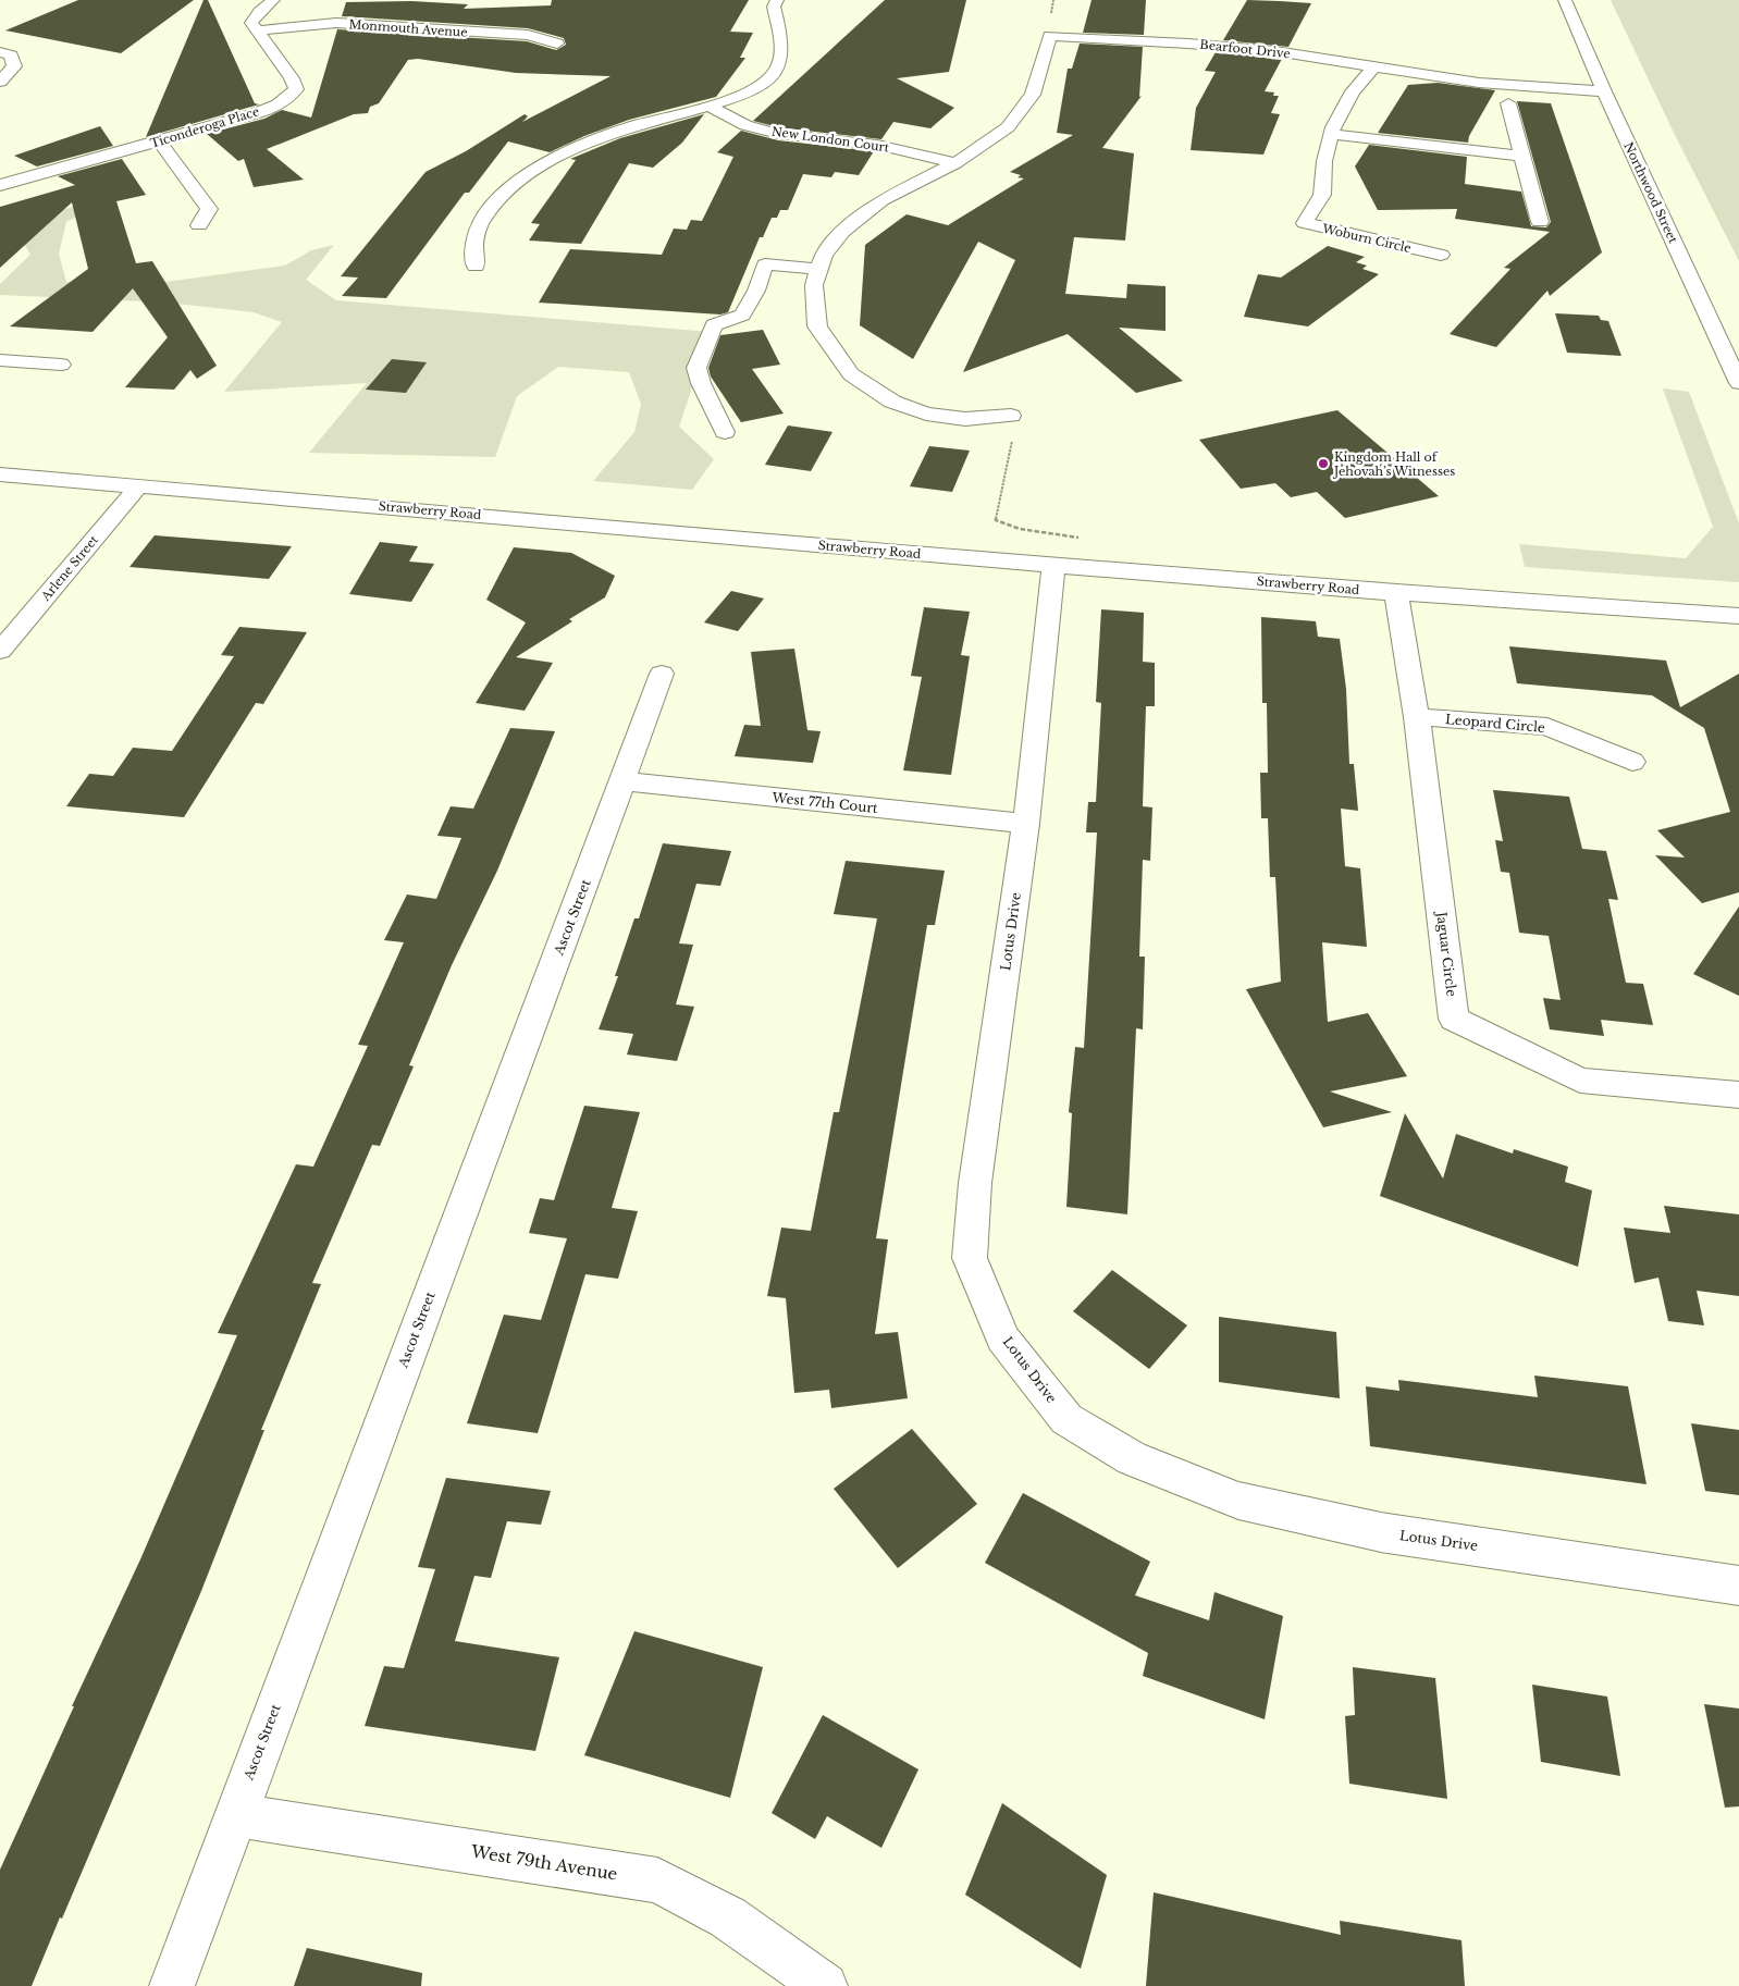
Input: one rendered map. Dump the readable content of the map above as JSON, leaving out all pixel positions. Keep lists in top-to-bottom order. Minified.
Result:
{"streets":{"street":["Monmouth Avenue","Bearfoot Drive","Ticonderoga Place","New London Court","Northwood Street","Woburn Circle","Strawberry Road","Arlene Street","Leopard Circle","West 77th Court","Ascot Street","Lotus Drive","Jaguar Circle","West 79th Avenue"]},"crossings":[["Monmouth Avenue","Ticonderoga Place"],["Bearfoot Drive","New London Court"],["Bearfoot Drive","Northwood Street"],["Bearfoot Drive","Woburn Circle"],["Strawberry Road","Arlene Street"],["Strawberry Road","Lotus Drive"],["Strawberry Road","Jaguar Circle"],["Leopard Circle","Jaguar Circle"],["West 77th Court","Ascot Street"],["West 77th Court","Lotus Drive"],["Ascot Street","West 79th Avenue"]],"places":["Kingdom Hall of Jehovah’s Witnesses"]}
